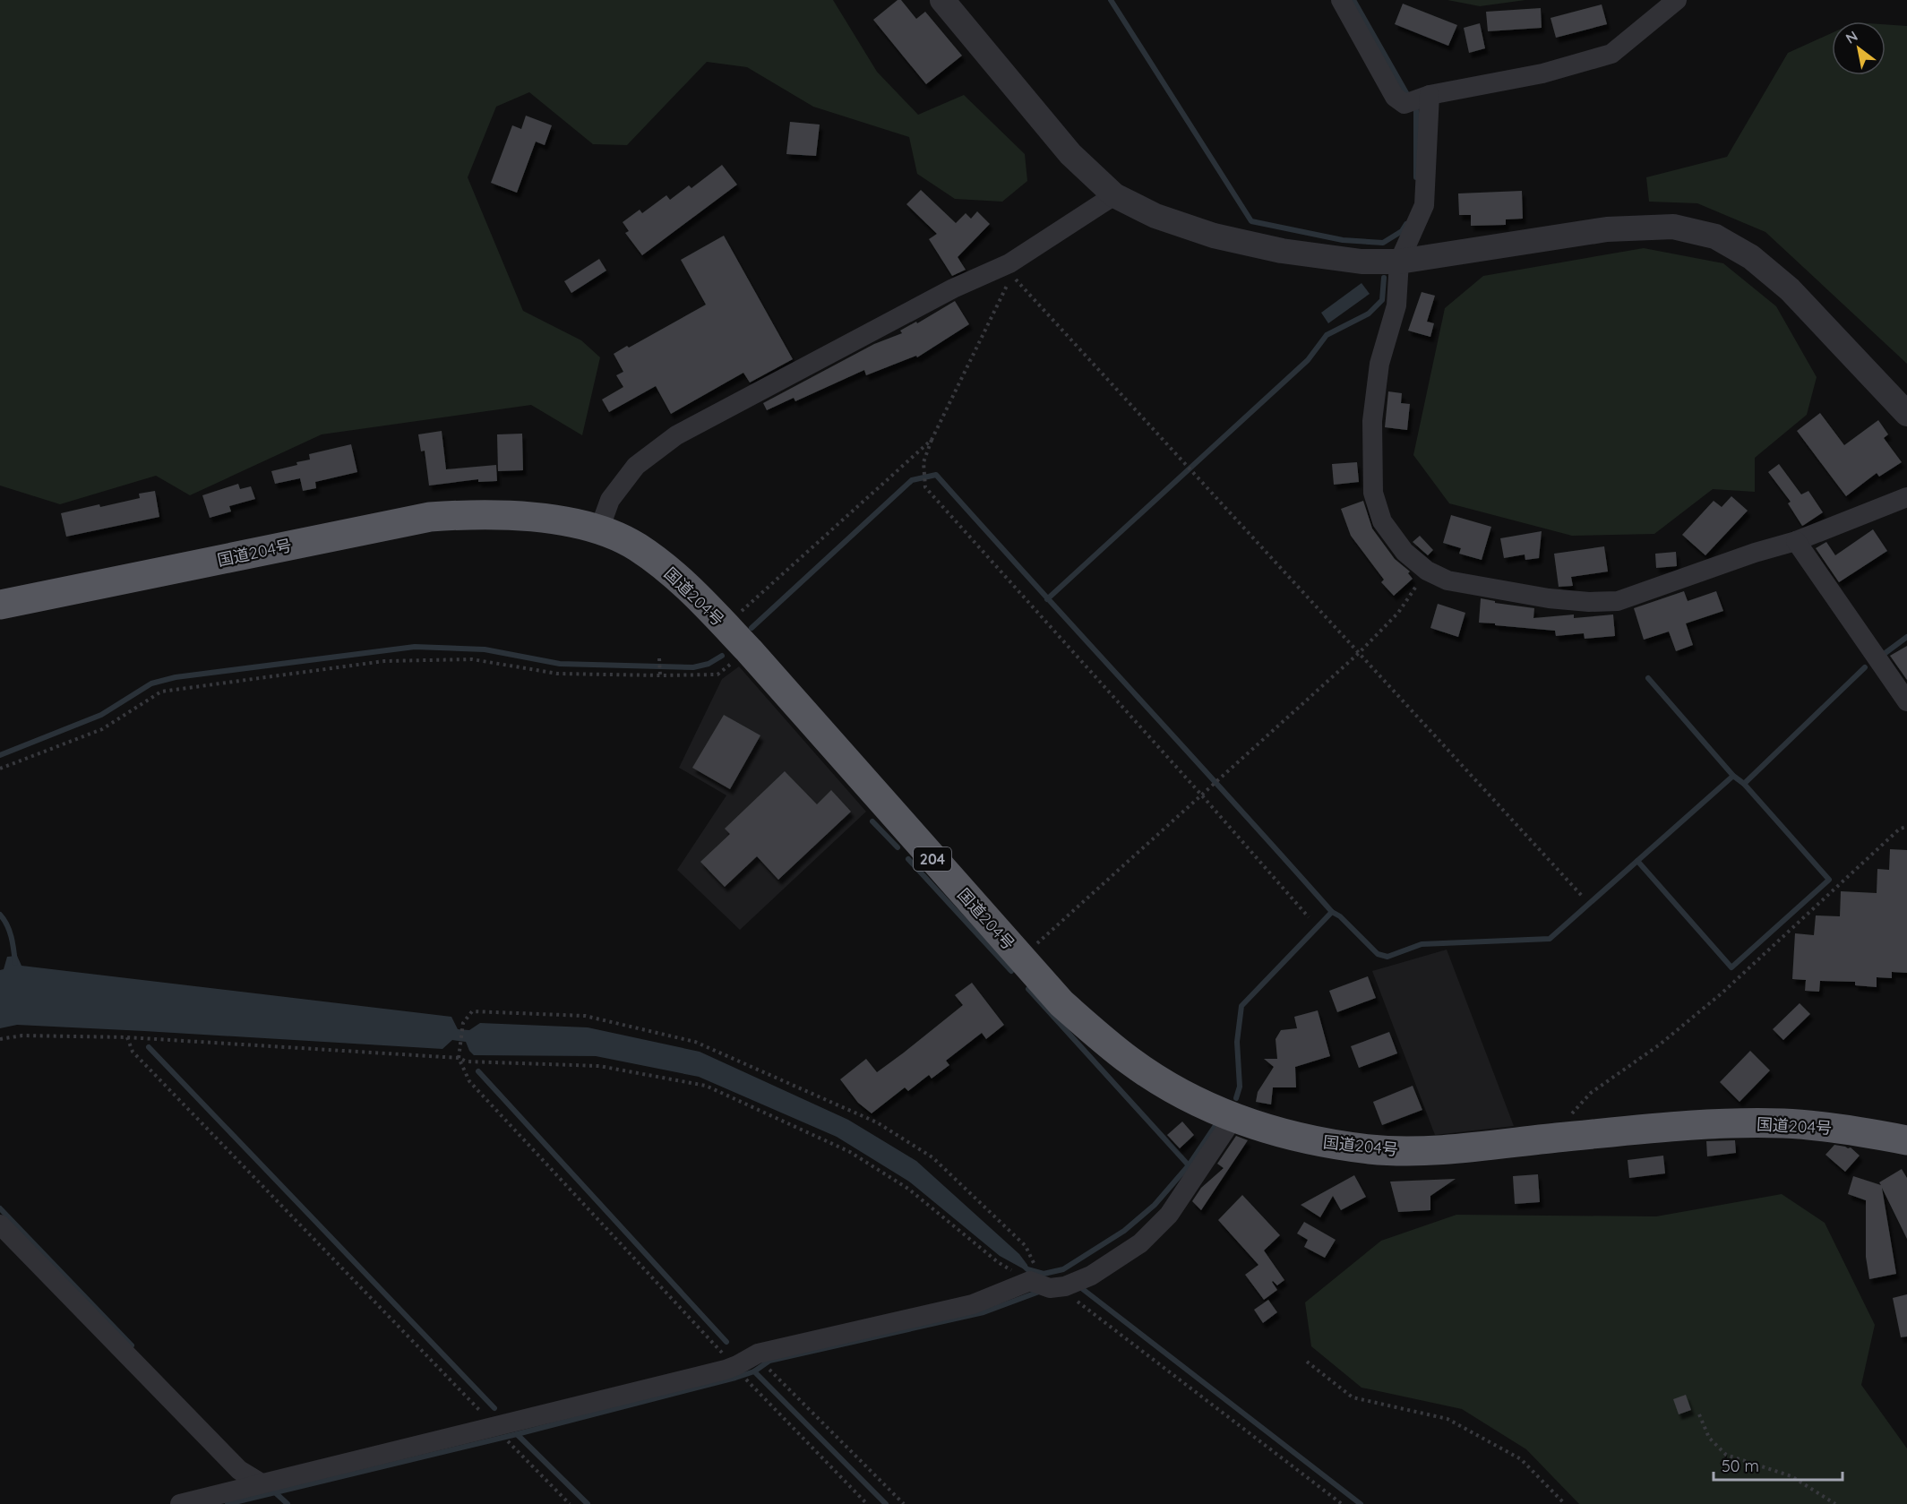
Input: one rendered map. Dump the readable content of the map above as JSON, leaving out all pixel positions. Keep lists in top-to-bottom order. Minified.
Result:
{"streets":{"highway":["国道204号","204"]},"scale_bar":"50 m","north":"top left"}
